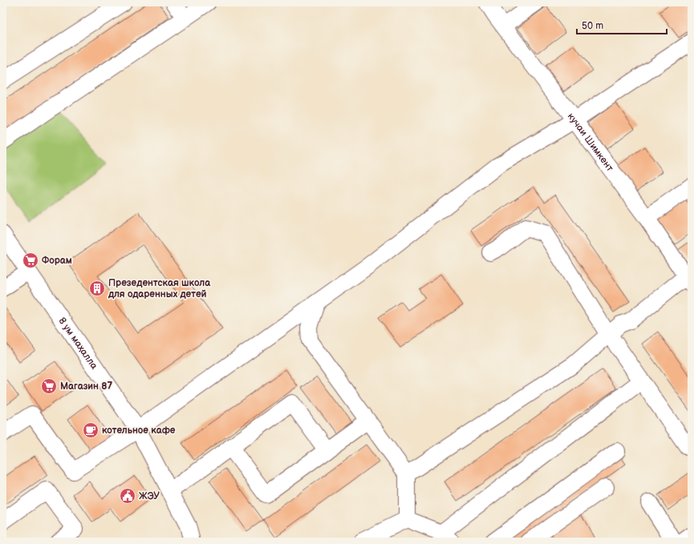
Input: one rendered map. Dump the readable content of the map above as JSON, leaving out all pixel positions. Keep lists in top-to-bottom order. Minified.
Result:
{"streets":{"street":["кучаи Шимкент","8 ум маҳалла"]},"places":{"supermarket":["Форам","Магазин 87"],"building":["Презедентская школа для одаренных детей"],"cafe":["котельное кафе"],"public building":["ЖЭУ"]},"scale_bar":"50 m"}
